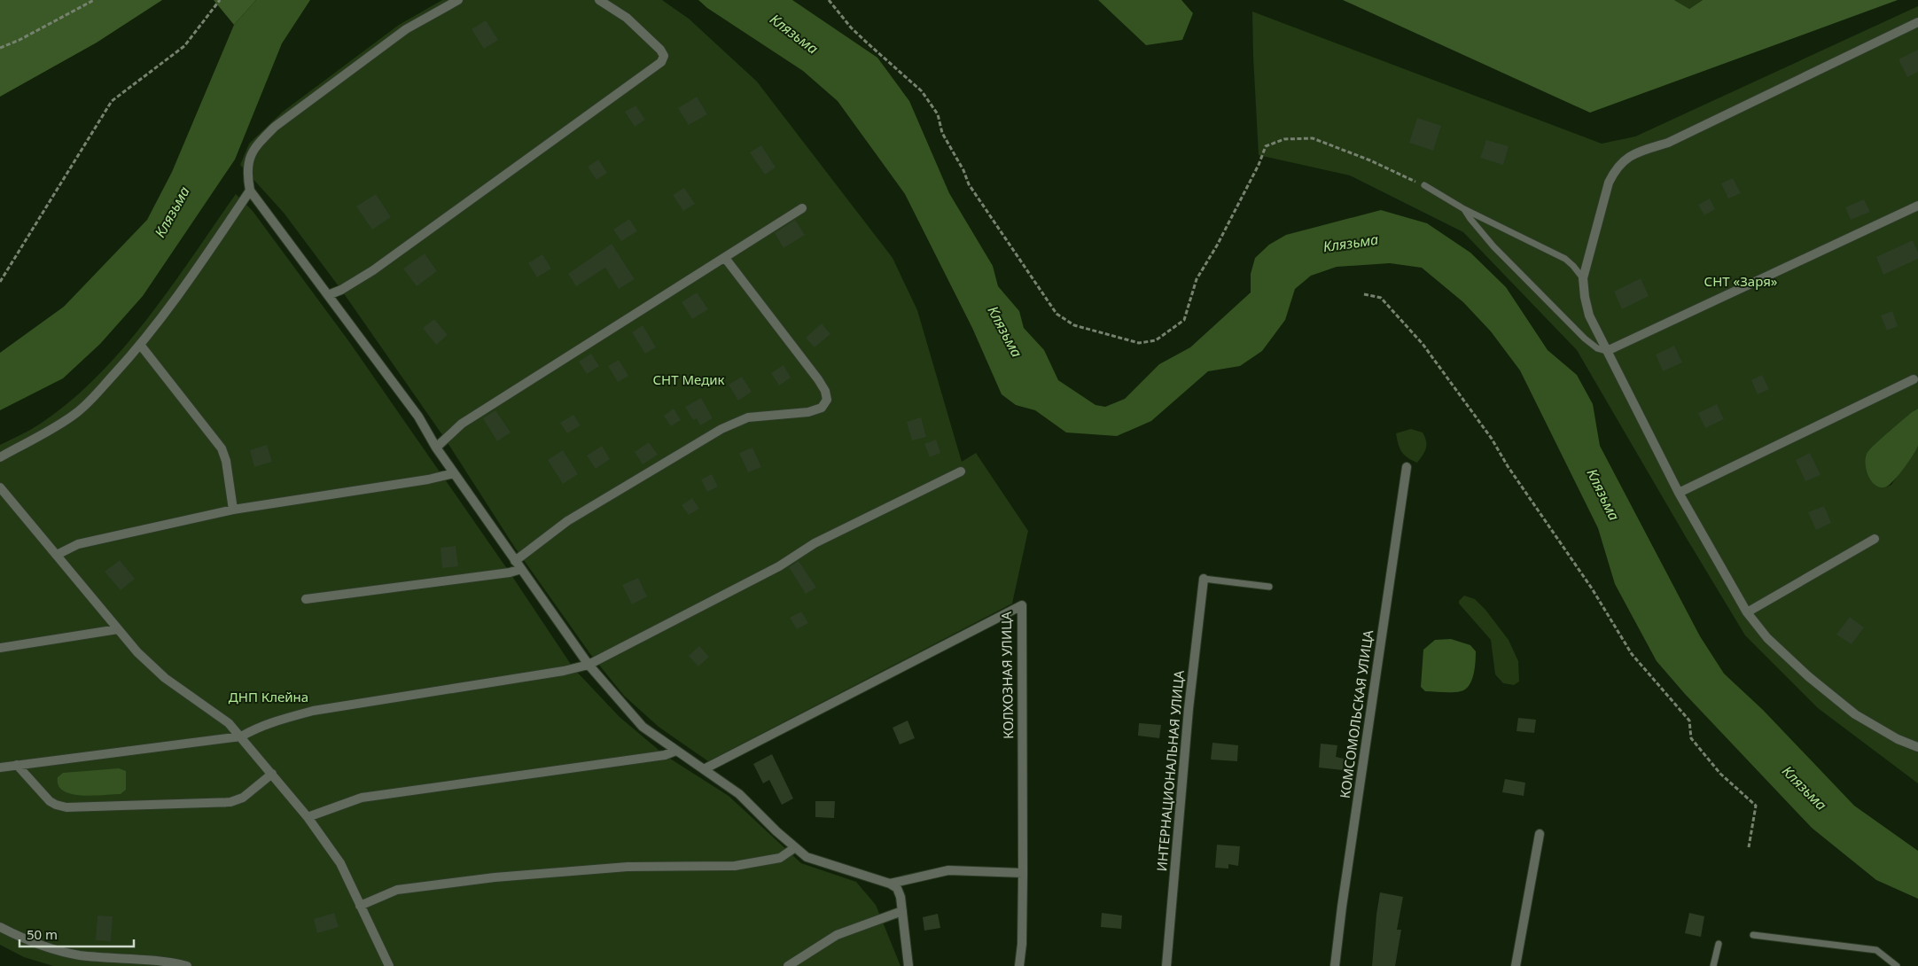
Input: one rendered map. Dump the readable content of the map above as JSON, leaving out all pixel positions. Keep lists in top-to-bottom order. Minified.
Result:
{"streets":{"street":["КОЛХОЗНАЯ УЛИЦА","КОМСОМОЛЬСКАЯ УЛИЦА","ИНТЕРНАЦИОНАЛЬНАЯ УЛИЦА"]},"water":["Клязьма"],"parks":["СНТ «Заря»","СНТ Медик","ДНП Клейна"],"scale_bar":"50 m"}
